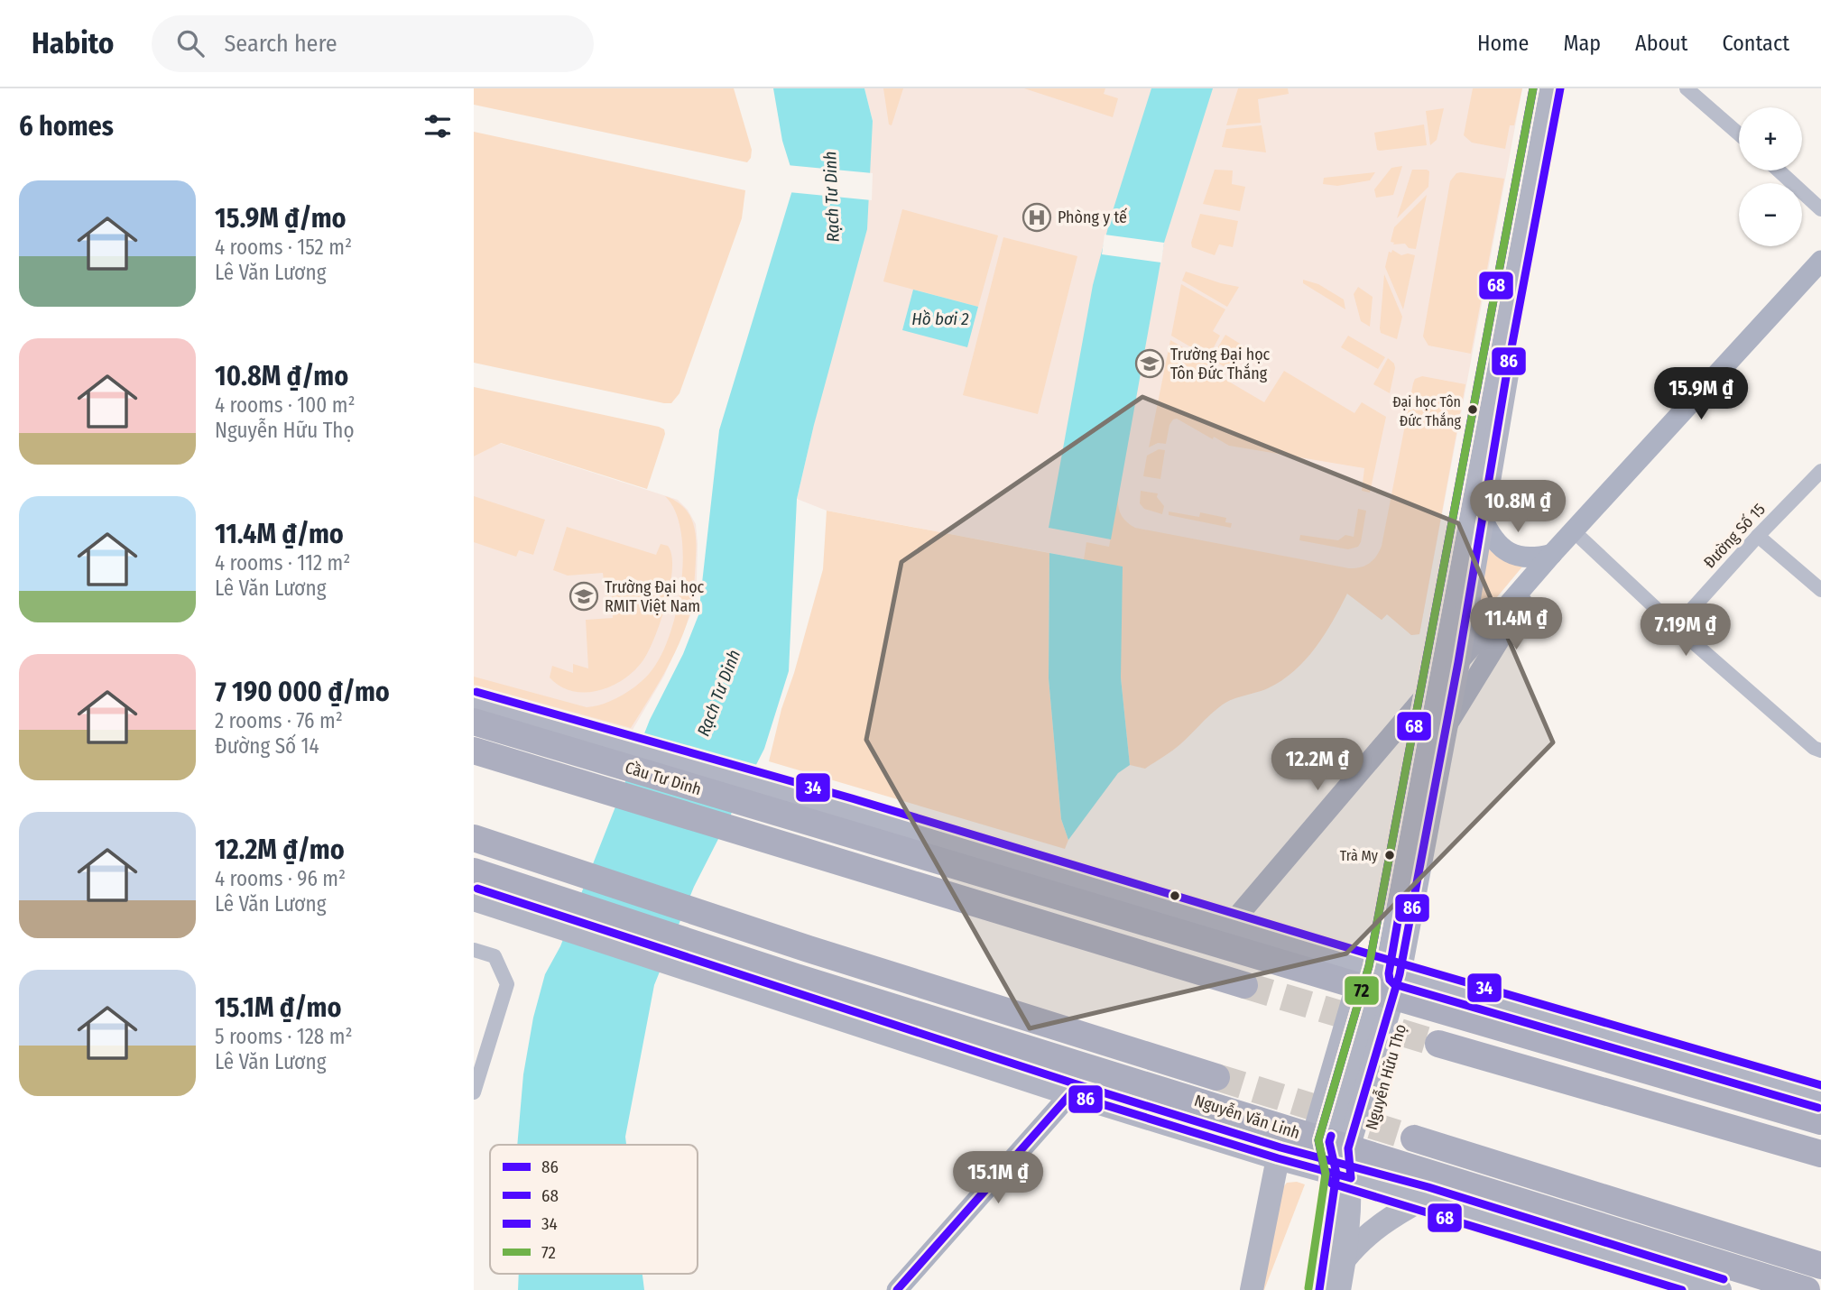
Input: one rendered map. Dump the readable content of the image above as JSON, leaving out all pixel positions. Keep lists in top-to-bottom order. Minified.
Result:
{"streets":{"highway":["Cầu Tư Dinh","Nguyễn Văn Linh"],"main road":["Nguyễn Hữu Thọ"],"street":["Đường Số 15"]},"crossings":[["Nguyễn Hữu Thọ","Nguyễn Văn Linh"]],"water":["Rạch Tư Dinh","Hồ bơi 2"],"places":{"hospital":["Phòng y tế"],"school or university":["Trường Đại học Tôn Đức Thắng","Trường Đại học RMIT Việt Nam"],"other":["Đại học Tôn Đức Thắng","Trà My"]},"lines":["transit line 86","transit line 68","transit line 72","transit line 34"],"legend":["86","68","34","72"],"page":{"header":"Habito","search":"Search here","nav":["Home","Map","About","Contact"],"heading":"6 homes","map_buttons":["+","−"],"list":[{"name":"15.9M ₫/mo","note":"4 rooms · 152 m² · Lê Văn Lương"},{"name":"10.8M ₫/mo","note":"4 rooms · 100 m² · Nguyễn Hữu Thọ"},{"name":"11.4M ₫/mo","note":"4 rooms · 112 m² · Lê Văn Lương"},{"name":"7 190 000 ₫/mo","note":"2 rooms · 76 m² · Đường Số 14"},{"name":"12.2M ₫/mo","note":"4 rooms · 96 m² · Lê Văn Lương"},{"name":"15.1M ₫/mo","note":"5 rooms · 128 m² · Lê Văn Lương"}],"price":["15.9M ₫","10.8M ₫","11.4M ₫","7.19M ₫","12.2M ₫","15.1M ₫"]}}
